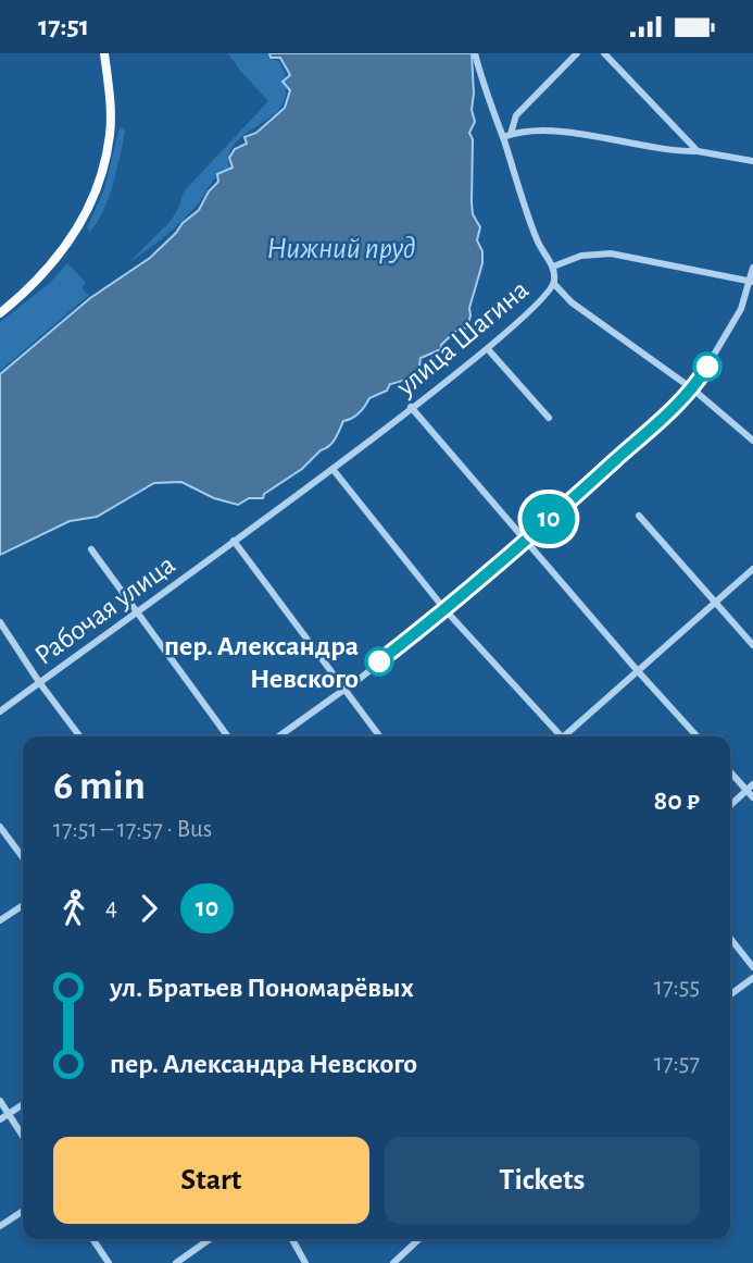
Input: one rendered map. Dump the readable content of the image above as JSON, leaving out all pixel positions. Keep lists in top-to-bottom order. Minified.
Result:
{"streets":{"street":["улица Шагина","Рабочая улица"]},"crossings":[["улица Шагина","Рабочая улица"]],"water":["Нижний пруд"],"places":["пер. Александра Невского"],"lines":["bus line 10"],"page":{"status":"17:51","on_map":"10","heading":["6 min","17:51 – 17:57 · Bus","80 ₽"],"legs":["4","10"],"list":[{"name":"ул. Братьев Пономарёвых","value":"17:55"},{"name":"пер. Александра Невского","value":"17:57"}],"buttons":["Start","Tickets"]}}
